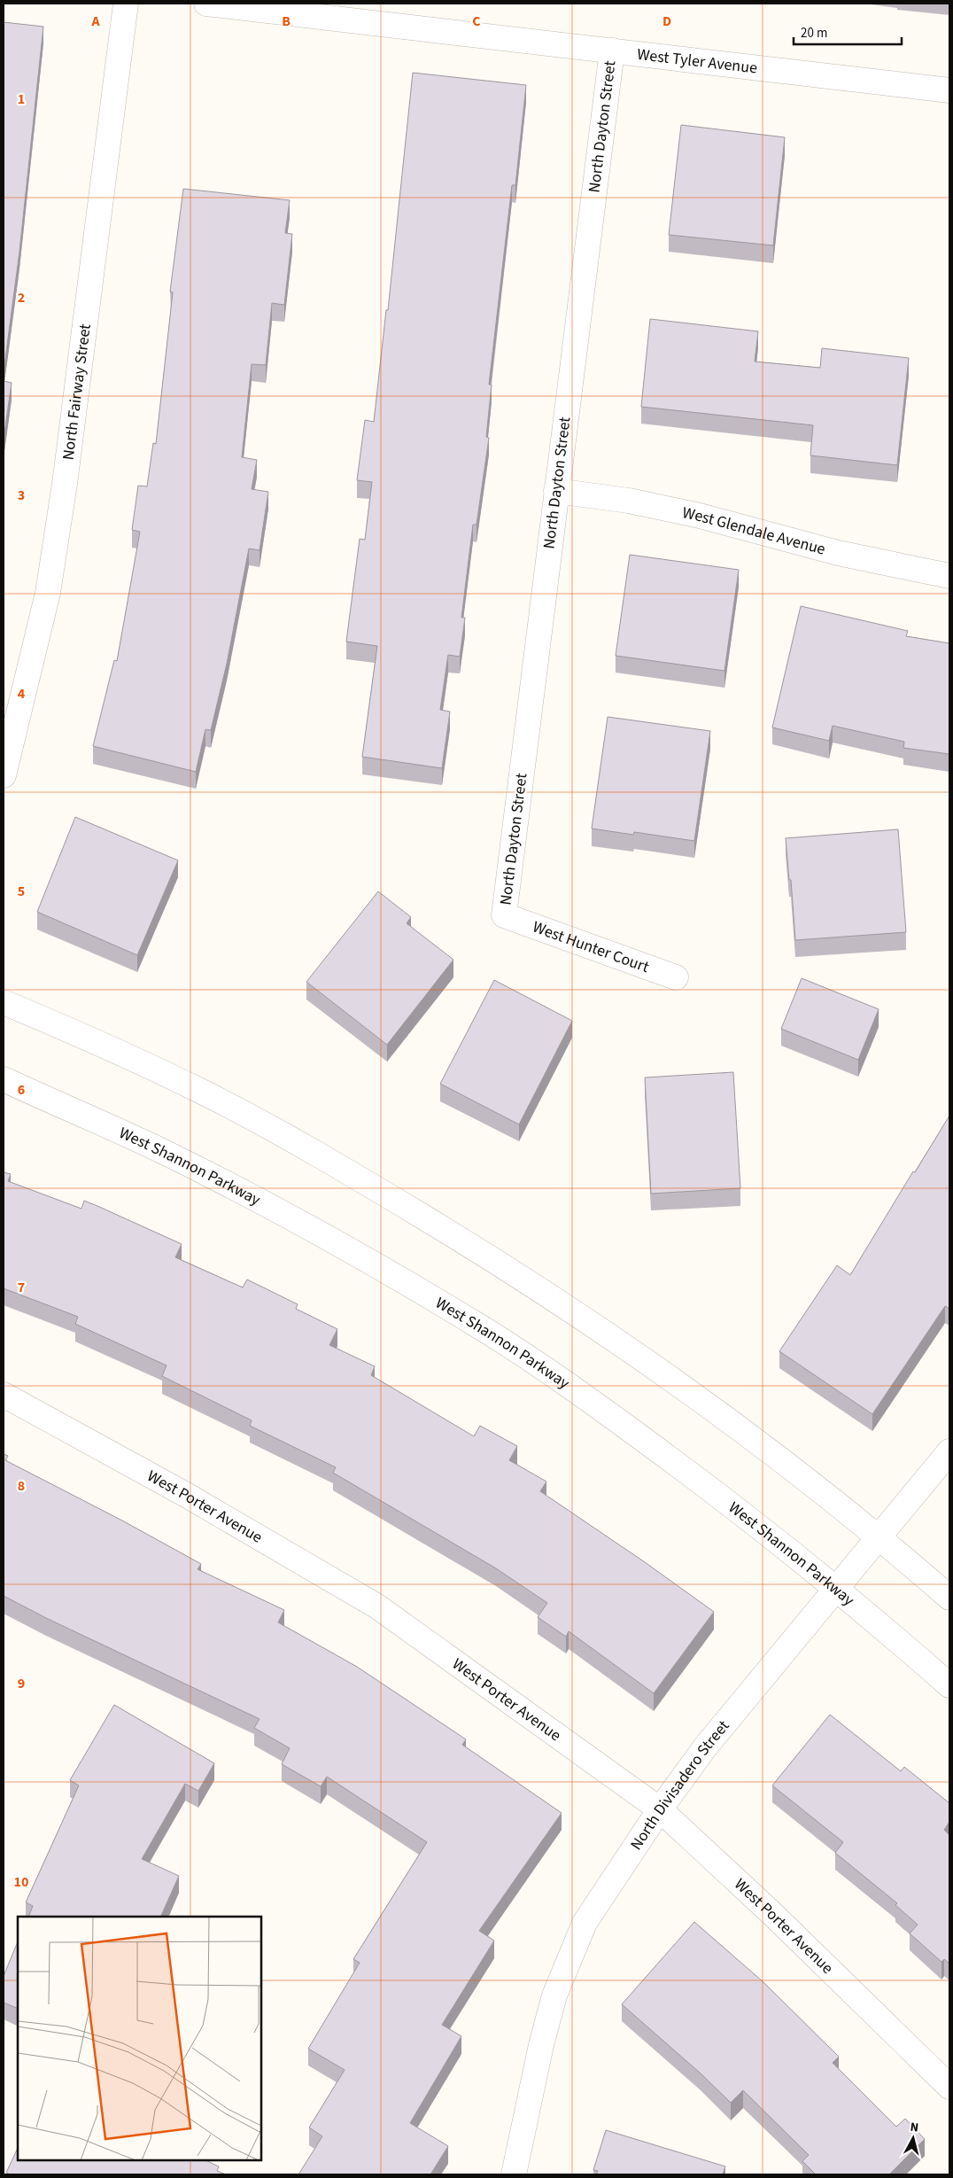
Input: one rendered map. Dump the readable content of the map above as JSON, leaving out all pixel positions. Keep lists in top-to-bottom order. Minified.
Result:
{"streets":{"street":["West Tyler Avenue","North Dayton Street","North Fairway Street","West Glendale Avenue","West Hunter Court","West Shannon Parkway","West Porter Avenue","North Divisadero Street"]},"crossings":[["West Tyler Avenue","North Dayton Street"],["North Dayton Street","West Glendale Avenue"],["North Dayton Street","West Hunter Court"],["West Shannon Parkway","North Divisadero Street"],["West Porter Avenue","North Divisadero Street"]],"scale_bar":"20 m","north":"top","grid":{"columns":["A","B","C","D"],"rows":["1","2","3","4","5","6","7","8","9","10"]}}
